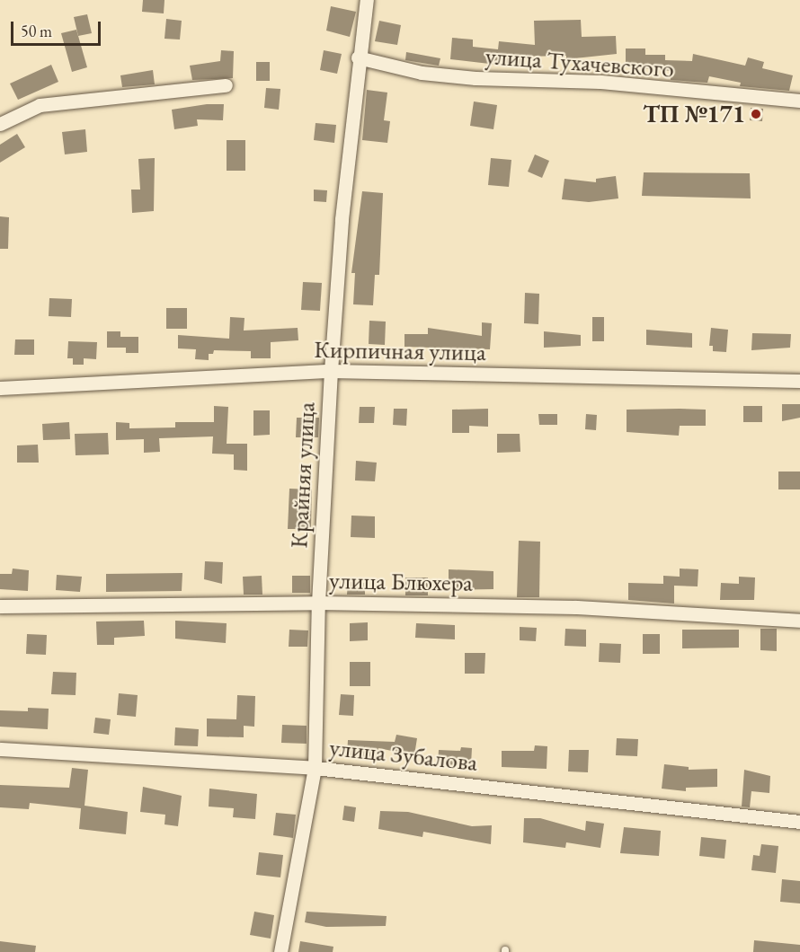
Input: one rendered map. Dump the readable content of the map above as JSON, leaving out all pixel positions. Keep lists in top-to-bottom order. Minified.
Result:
{"streets":{"street":["улица Тухачевского","Кирпичная улица","Крайняя улица","улица Блюхера","улица Зубалова"]},"crossings":[["улица Тухачевского","Крайняя улица"],["Кирпичная улица","Крайняя улица"],["Крайняя улица","улица Блюхера"],["Крайняя улица","улица Зубалова"]],"places":["ТП №171"],"scale_bar":"50 m"}
